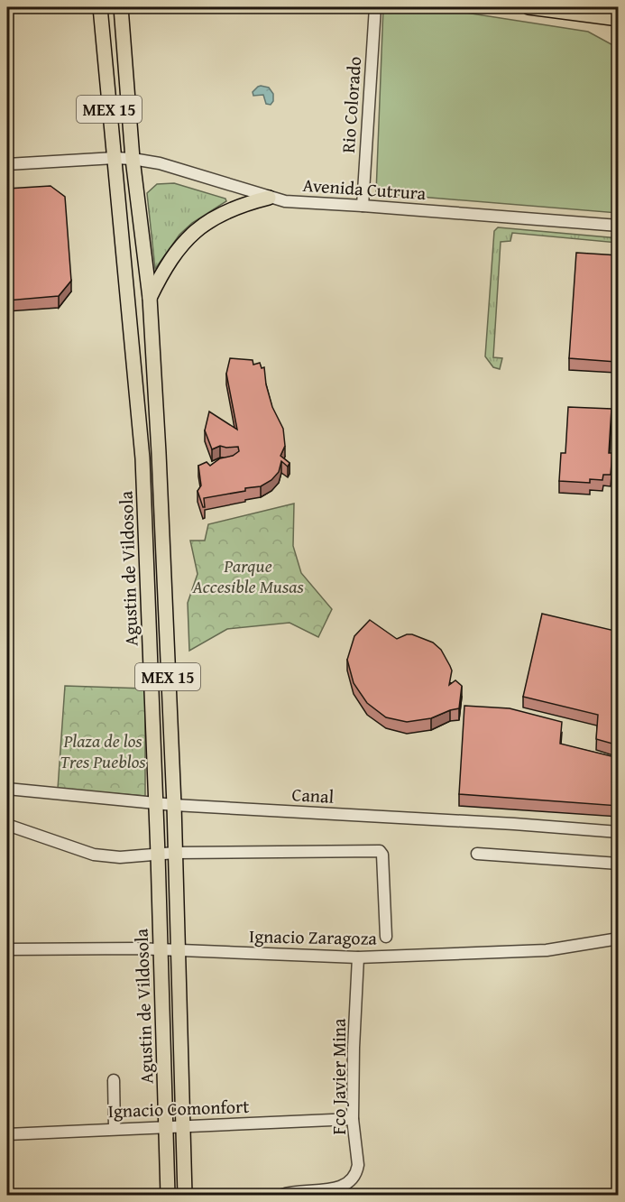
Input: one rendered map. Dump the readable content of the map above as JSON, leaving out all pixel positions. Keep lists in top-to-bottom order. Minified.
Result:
{"streets":{"main road":["MEX 15","Agustin de Vildosola"],"street":["Rio Colorado","Avenida Cutrura","Canal","Ignacio Zaragoza","Fco Javier Mina","Ignacio Comonfort"]},"crossings":[["Rio Colorado","Avenida Cutrura"],["Avenida Cutrura","Agustin de Vildosola"],["Agustin de Vildosola","Canal"],["Agustin de Vildosola","Ignacio Zaragoza"],["Agustin de Vildosola","Ignacio Comonfort"],["Ignacio Zaragoza","Fco Javier Mina"],["Fco Javier Mina","Ignacio Comonfort"]],"parks":["Parque Accesible Musas","Plaza de los Tres Pueblos"]}
